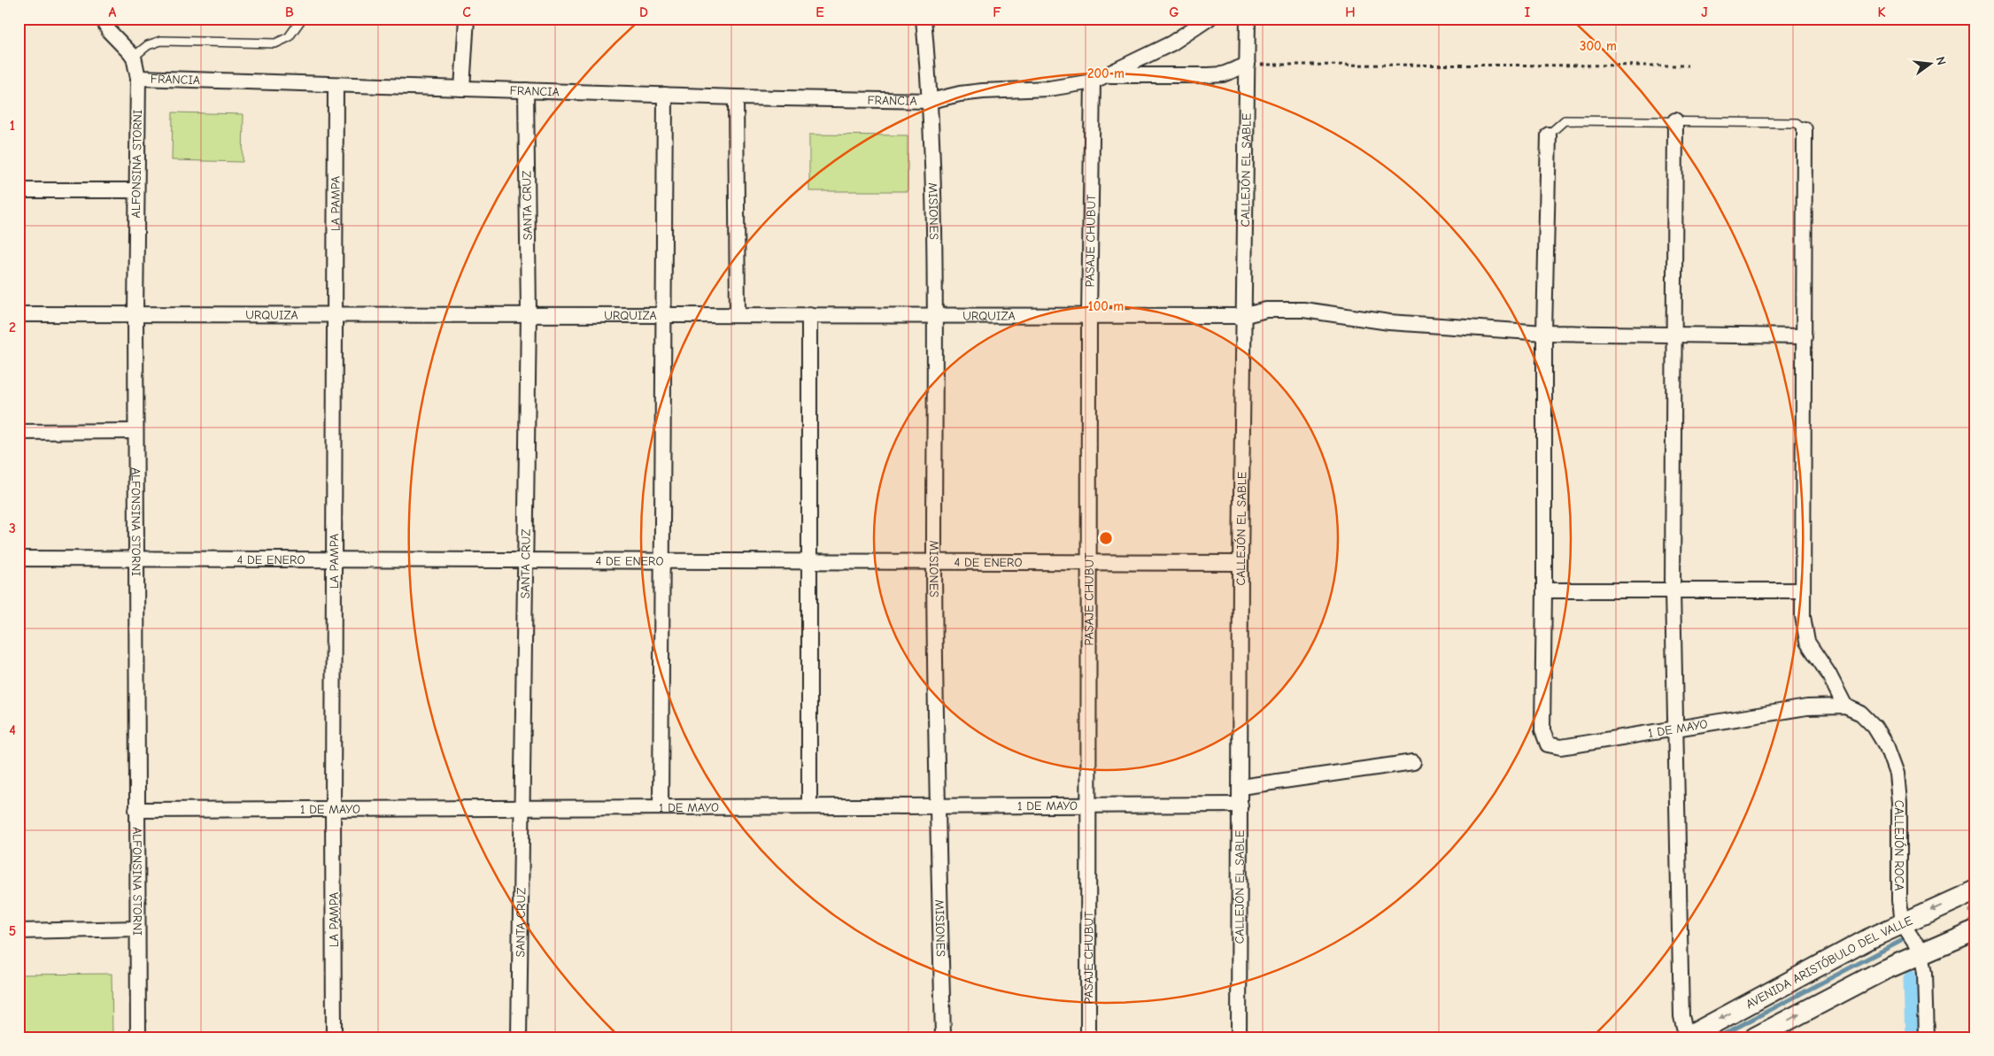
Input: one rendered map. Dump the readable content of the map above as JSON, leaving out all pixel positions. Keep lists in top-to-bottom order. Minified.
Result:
{"streets":{"main road":["AVENIDA ARISTÓBULO DEL VALLE"],"street":["FRANCIA","ALFONSINA STORNI","CALLEJÓN EL SABLE","LA PAMPA","SANTA CRUZ","MISIONES","PASAJE CHUBUT","URQUIZA","4 DE ENERO","1 DE MAYO","CALLEJÓN ROCA"]},"crossings":[["FRANCIA","ALFONSINA STORNI"],["FRANCIA","LA PAMPA"],["FRANCIA","SANTA CRUZ"],["FRANCIA","MISIONES"],["FRANCIA","PASAJE CHUBUT"],["ALFONSINA STORNI","URQUIZA"],["ALFONSINA STORNI","4 DE ENERO"],["ALFONSINA STORNI","1 DE MAYO"],["CALLEJÓN EL SABLE","URQUIZA"],["CALLEJÓN EL SABLE","4 DE ENERO"],["CALLEJÓN EL SABLE","1 DE MAYO"],["LA PAMPA","URQUIZA"],["LA PAMPA","4 DE ENERO"],["LA PAMPA","1 DE MAYO"],["SANTA CRUZ","URQUIZA"],["SANTA CRUZ","4 DE ENERO"],["SANTA CRUZ","1 DE MAYO"],["MISIONES","URQUIZA"],["MISIONES","4 DE ENERO"],["MISIONES","1 DE MAYO"],["PASAJE CHUBUT","URQUIZA"],["PASAJE CHUBUT","4 DE ENERO"],["PASAJE CHUBUT","1 DE MAYO"],["1 DE MAYO","CALLEJÓN ROCA"],["CALLEJÓN ROCA","AVENIDA ARISTÓBULO DEL VALLE"]],"north":"right","grid":{"columns":["A","B","C","D","E","F","G","H","I","J","K"],"rows":["1","2","3","4","5"]},"rings":["300 m","200 m","100 m"]}
